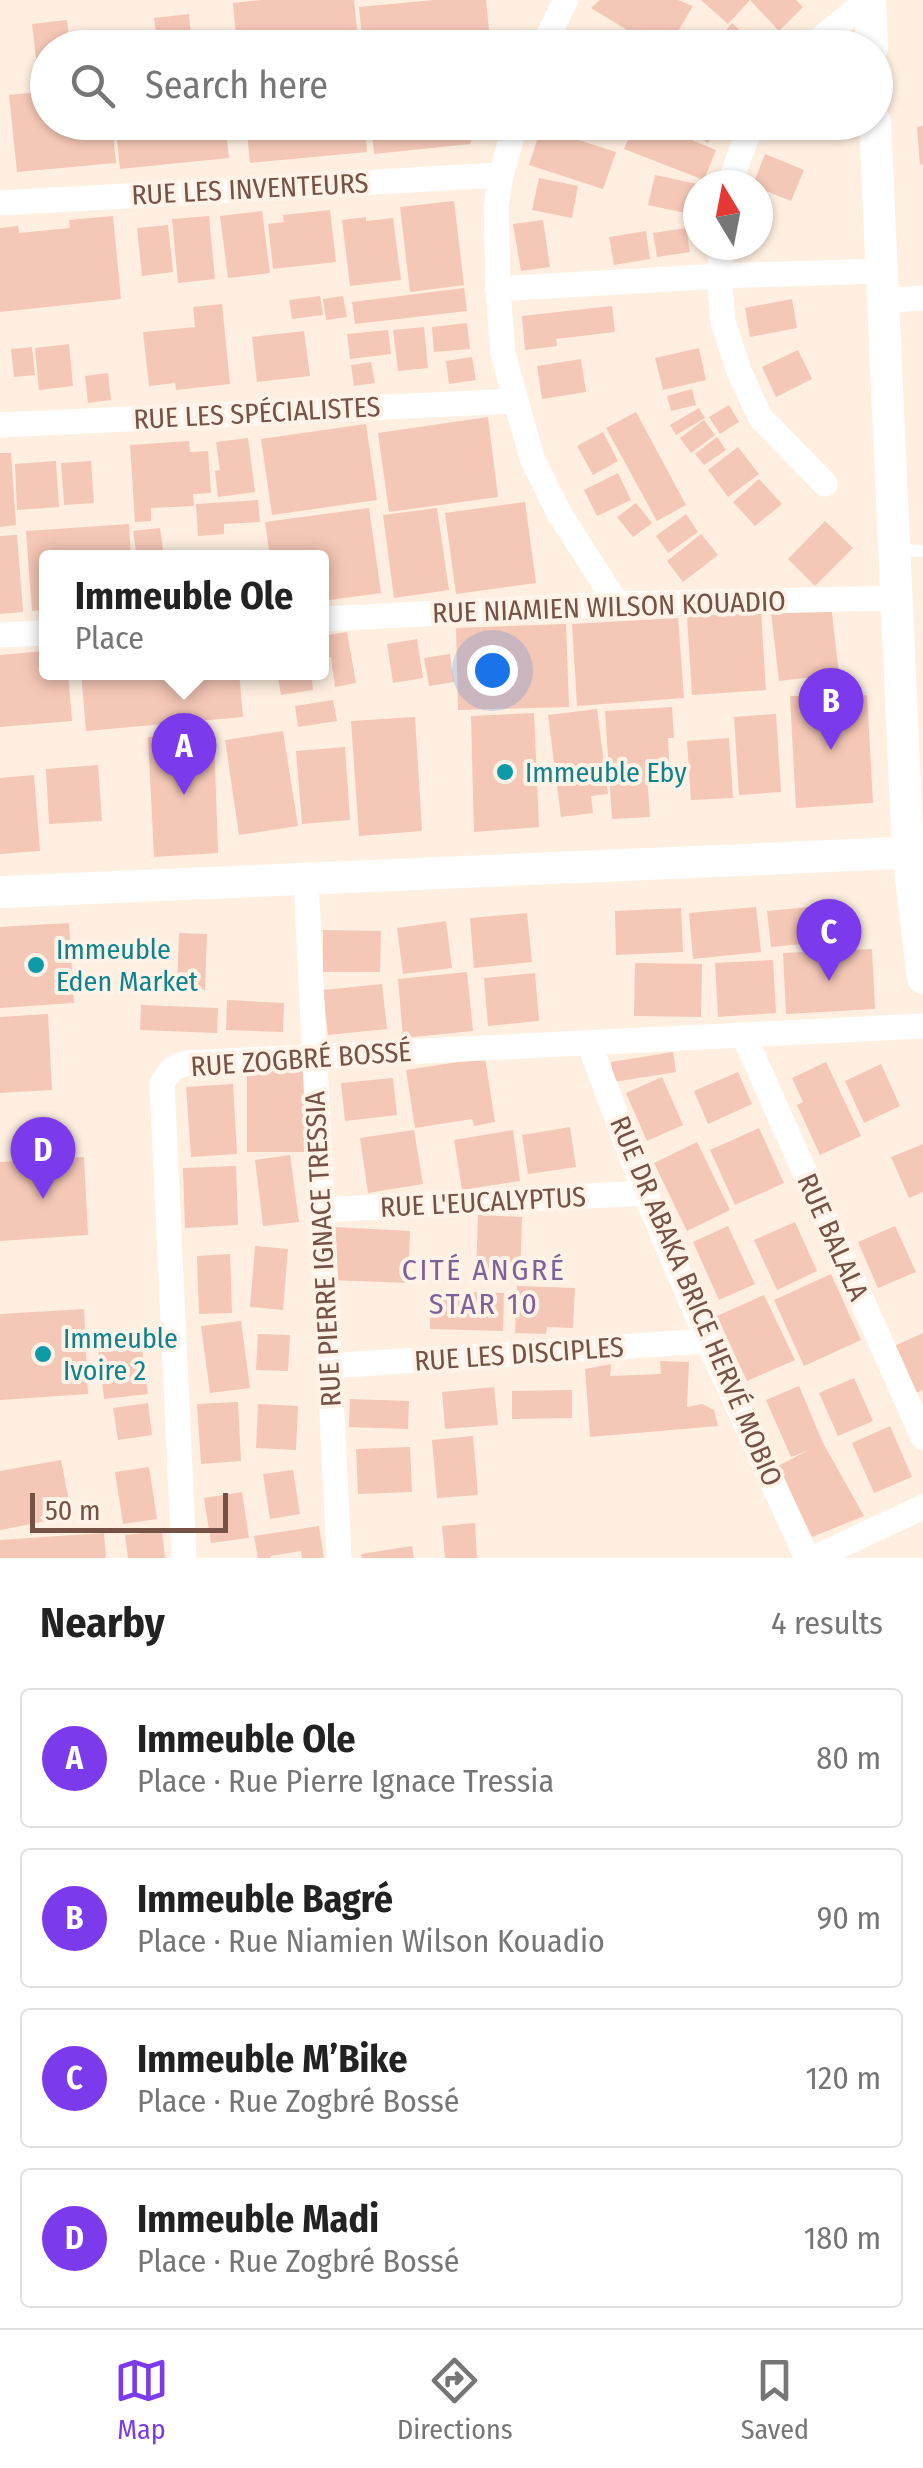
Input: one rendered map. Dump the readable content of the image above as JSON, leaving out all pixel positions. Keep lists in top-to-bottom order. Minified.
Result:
{"streets":{"street":["RUE LES INVENTEURS","RUE LES SPÉCIALISTES","RUE NIAMIEN WILSON KOUADIO","RUE ZOGBRÉ BOSSÉ","RUE L'EUCALYPTUS","RUE BALALA","RUE PIERRE IGNACE TRESSIA","RUE DR ABAKA BRICE HERVÉ MOBIO","RUE LES DISCIPLES"]},"crossings":[["RUE ZOGBRÉ BOSSÉ","RUE BALALA"],["RUE ZOGBRÉ BOSSÉ","RUE PIERRE IGNACE TRESSIA"],["RUE ZOGBRÉ BOSSÉ","RUE DR ABAKA BRICE HERVÉ MOBIO"],["RUE L'EUCALYPTUS","RUE PIERRE IGNACE TRESSIA"],["RUE L'EUCALYPTUS","RUE DR ABAKA BRICE HERVÉ MOBIO"],["RUE PIERRE IGNACE TRESSIA","RUE LES DISCIPLES"],["RUE DR ABAKA BRICE HERVÉ MOBIO","RUE LES DISCIPLES"]],"districts":["CITÉ ANGRÉ STAR 10"],"places":["Immeuble Eby","Immeuble Eden Market","Immeuble Ivoire 2"],"scale_bar":"50 m","north":"top","page":{"search":"Search here","popup":["Immeuble Ole","Place"],"pins":["B","A","C","D"],"scale":"50 m","heading":["Nearby","4 results"],"list":[{"mark":"A","name":"Immeuble Ole","note":"Place · Rue Pierre Ignace Tressia","value":"80 m"},{"mark":"B","name":"Immeuble Bagré","note":"Place · Rue Niamien Wilson Kouadio","value":"90 m"},{"mark":"C","name":"Immeuble M’Bike","note":"Place · Rue Zogbré Bossé","value":"120 m"},{"mark":"D","name":"Immeuble Madi","note":"Place · Rue Zogbré Bossé","value":"180 m"}],"nav":["Map","Directions","Saved"]}}
